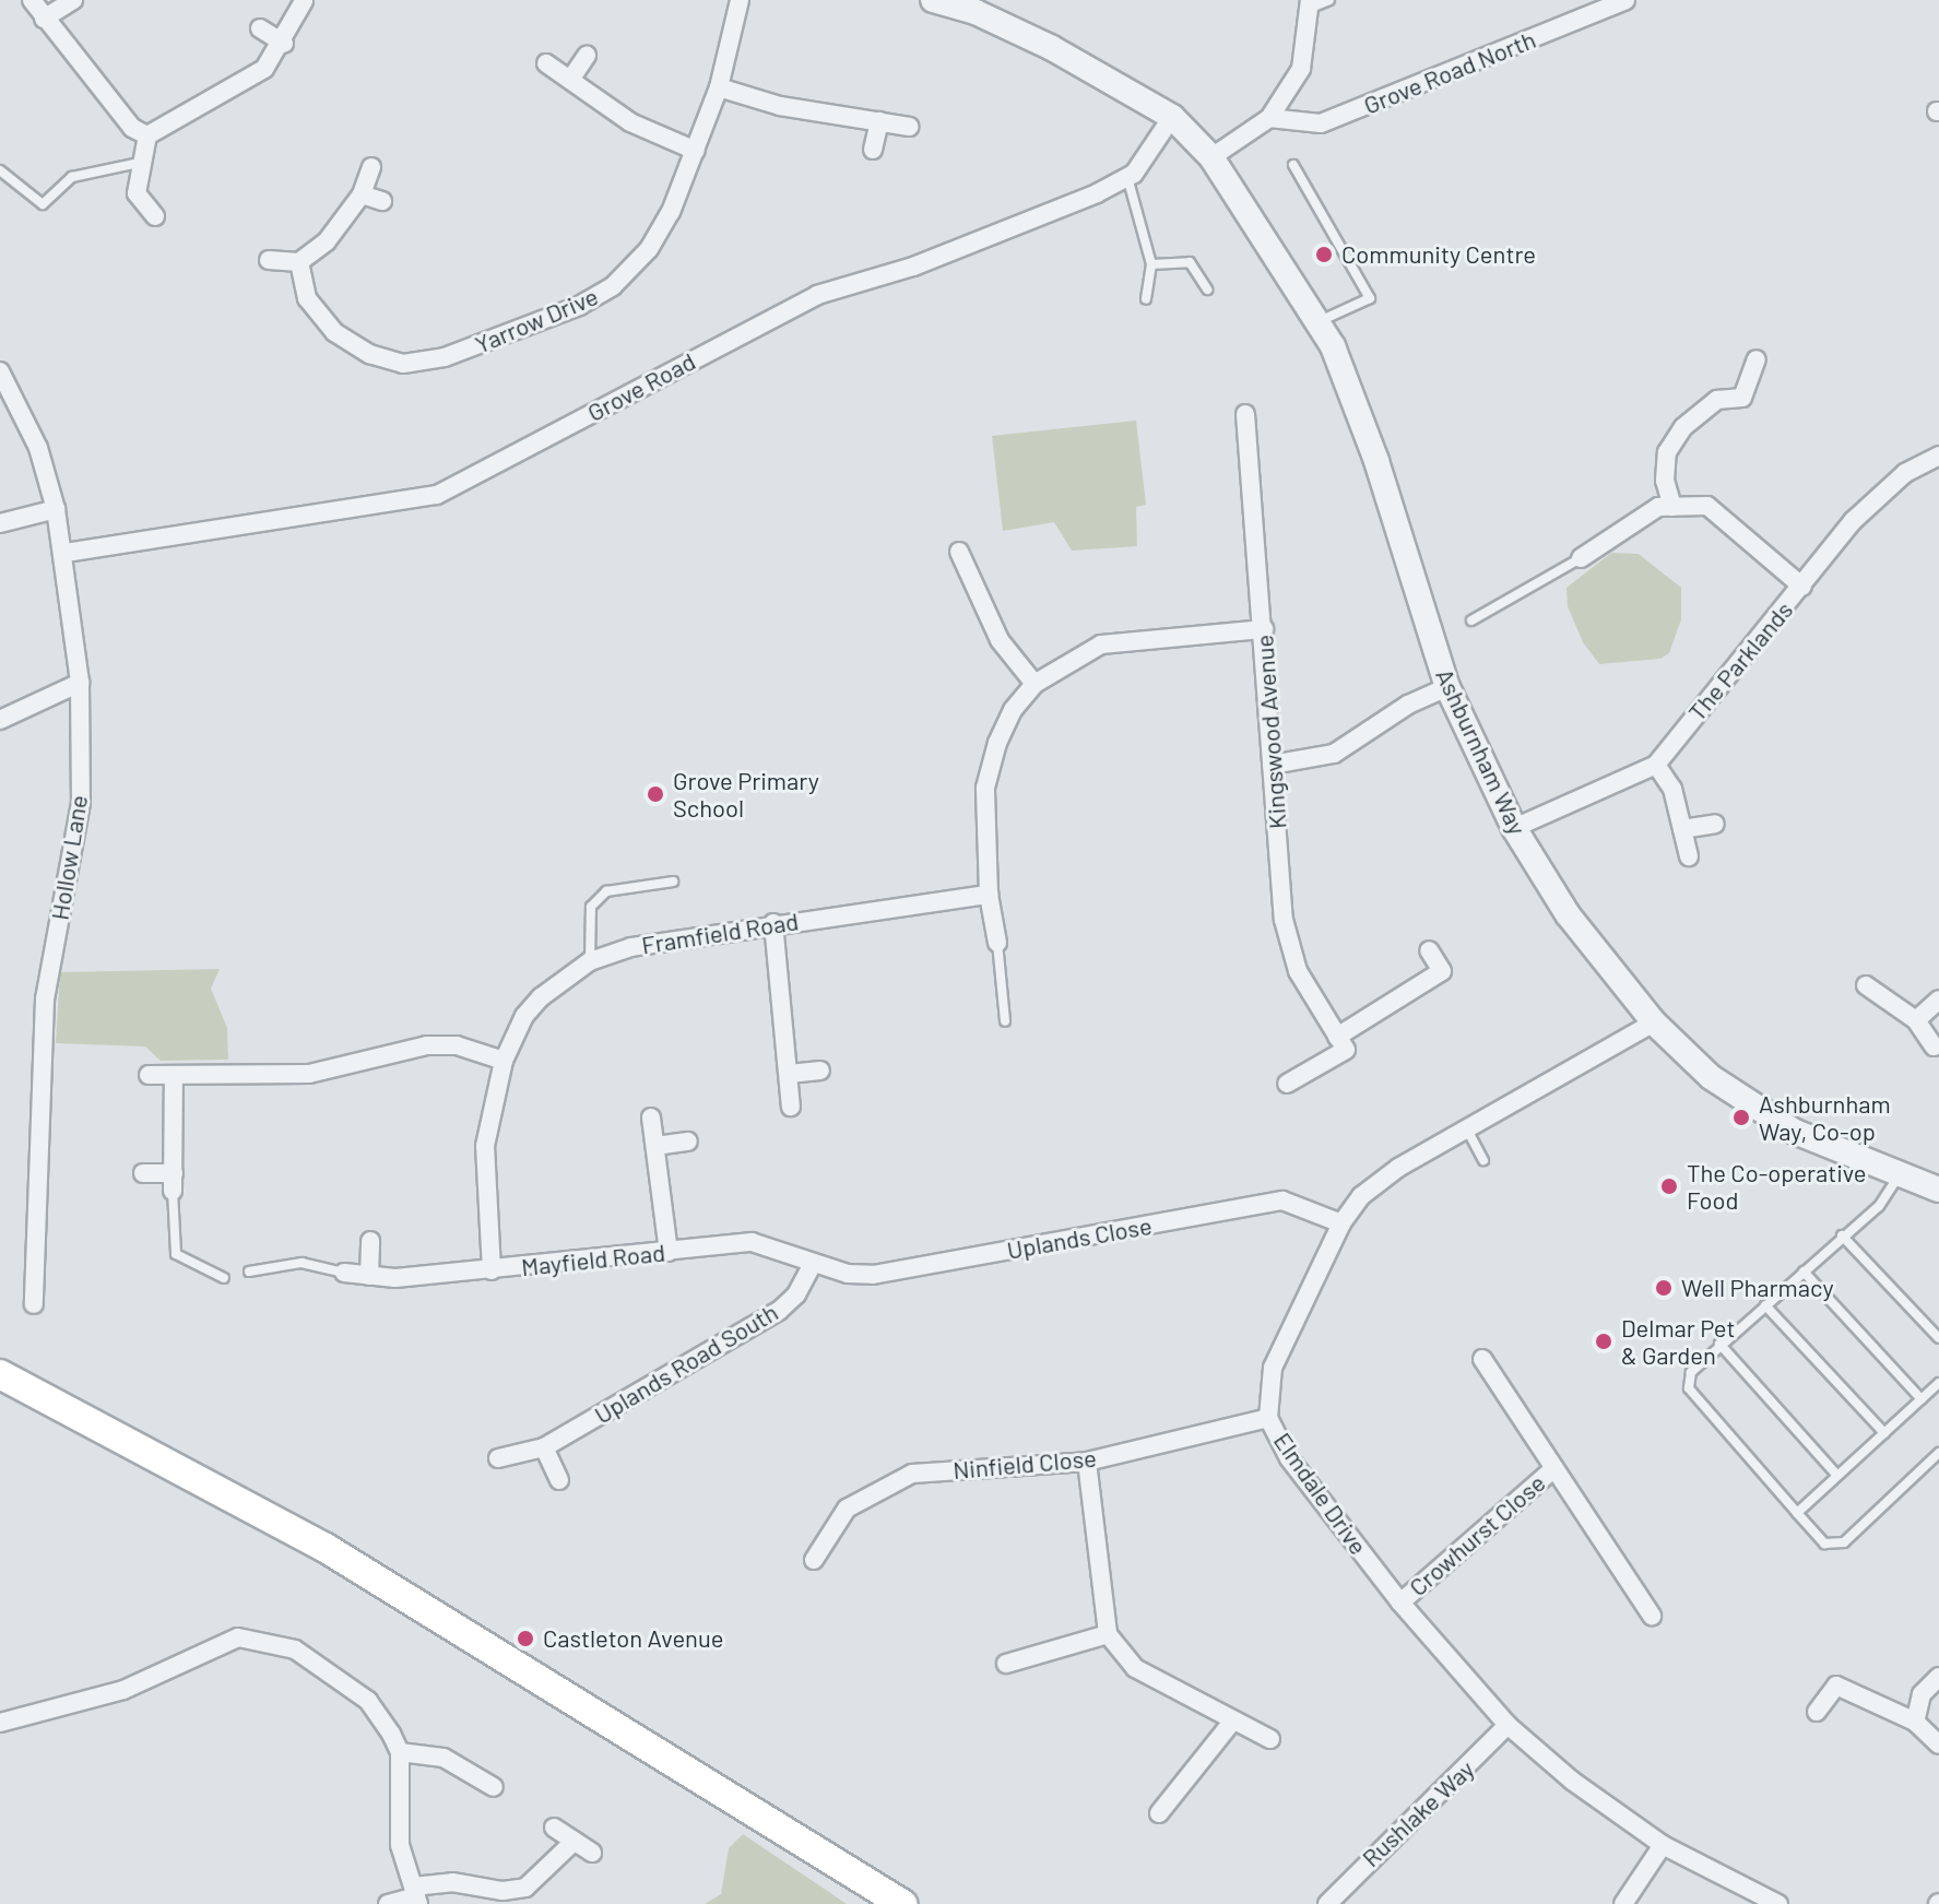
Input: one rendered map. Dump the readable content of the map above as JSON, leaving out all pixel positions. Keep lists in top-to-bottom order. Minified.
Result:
{"streets":{"street":["Grove Road North","Yarrow Drive","Grove Road","The Parklands","Kingswood Avenue","Ashburnham Way","Hollow Lane","Framfield Road","Uplands Close","Mayfield Road","Uplands Road South","Ninfield Close","Elmdale Drive","Crowhurst Close","Rushlake Way"]},"crossings":[["Grove Road","Hollow Lane"],["The Parklands","Ashburnham Way"],["Ashburnham Way","Elmdale Drive"],["Framfield Road","Mayfield Road"],["Uplands Close","Mayfield Road"],["Uplands Close","Uplands Road South"],["Uplands Close","Elmdale Drive"],["Mayfield Road","Uplands Road South"],["Ninfield Close","Elmdale Drive"],["Elmdale Drive","Crowhurst Close"],["Elmdale Drive","Rushlake Way"]],"places":["Community Centre","Grove Primary School","Ashburnham Way, Co-op","The Co-operative Food","Well Pharmacy","Delmar Pet & Garden","Castleton Avenue"]}
